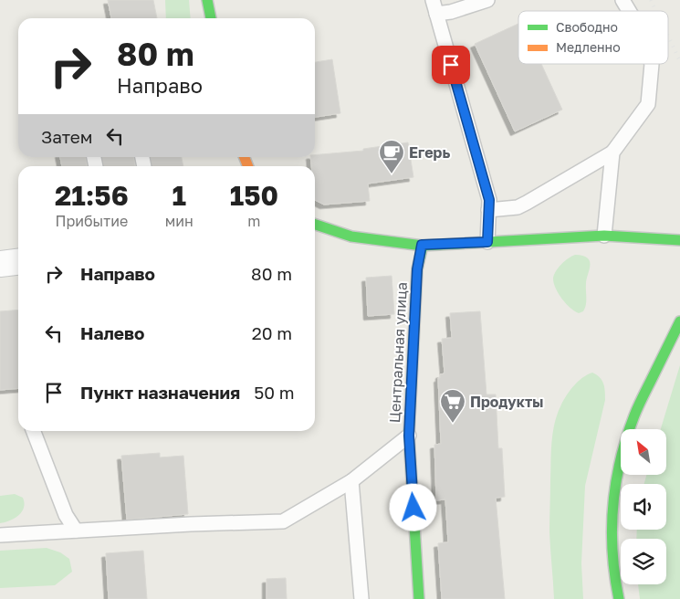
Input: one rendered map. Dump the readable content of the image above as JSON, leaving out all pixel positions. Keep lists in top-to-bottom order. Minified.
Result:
{"streets":{"street":["Центральная улица"]},"places":{"cafe":["Егерь"],"supermarket":["Продукты"]},"legend":["Свободно","Медленно"],"north":"top left","page":{"turn":["80 m","Направо"],"then":"Затем","eta":["21:56","Прибытие","1","мин","150","m"],"list":[{"name":"Направо","value":"80 m"},{"name":"Налево","value":"20 m"},{"name":"Пункт назначения","value":"50 m"}]}}
